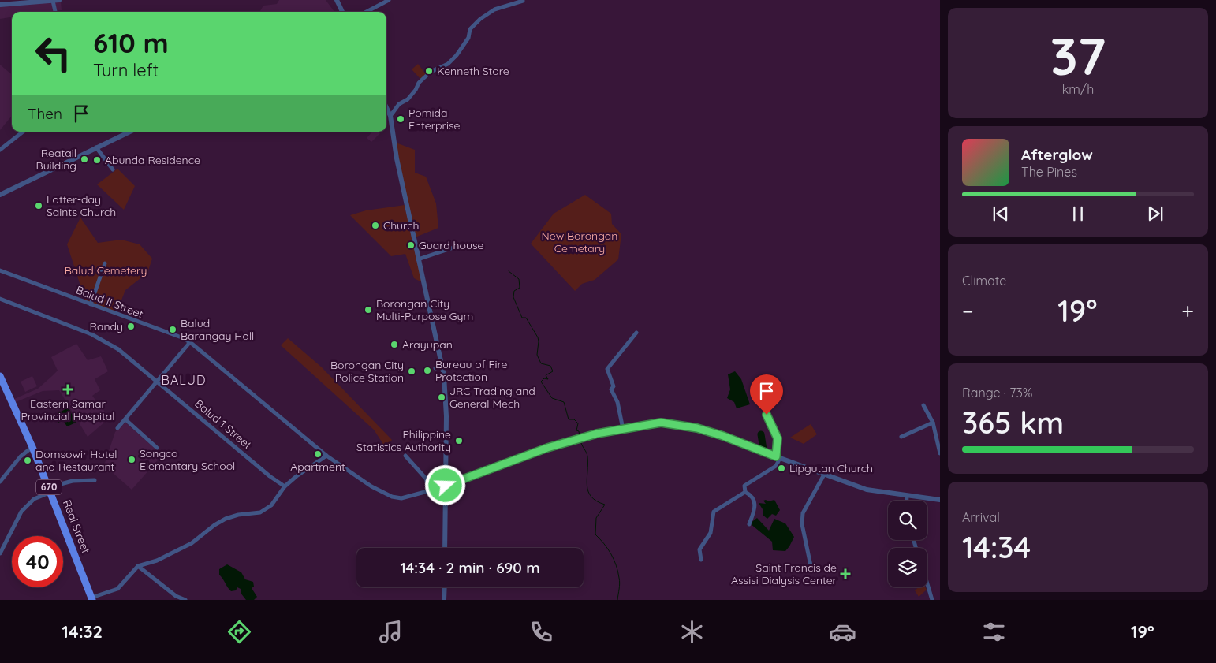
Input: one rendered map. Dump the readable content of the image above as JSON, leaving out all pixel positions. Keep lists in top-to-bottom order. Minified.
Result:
{"streets":{"main road":["670","Real Street"],"street":["Balud II Street","Balud 1 Street"]},"districts":["BALUD"],"parks":["New Borongan Cemetary","Balud Cemetery"],"places":{"other":["Kenneth Store","Pomida Enterprise","Reatail Building","Abunda Residence","Latter-day Saints Church","Church","Guard house","Borongan City Multi-Purpose Gym","Randy","Balud Barangay Hall","Arayupan","Bureau of Fire Protection","Borongan City Police Station","JRC Trading and General Mech","Philippine Statistics Authority","Apartment","Songco Elementary School","Domsowir Hotel and Restaurant","Lipgutan Church"],"health":["Eastern Samar Provincial Hospital","Saint Francis de Assisi Dialysis Center"]},"page":{"tile":[["37","km/h"],"Climate",["Range · 73%","365 km"],["Arrival","14:34"]],"turn":["610 m","Turn left"],"then":"Then","song":["Afterglow","The Pines"],"heat":["−","19°","+"],"limit":"40","trip":"14:34 · 2 min · 690 m","tabs":["14:32","19°"]}}
